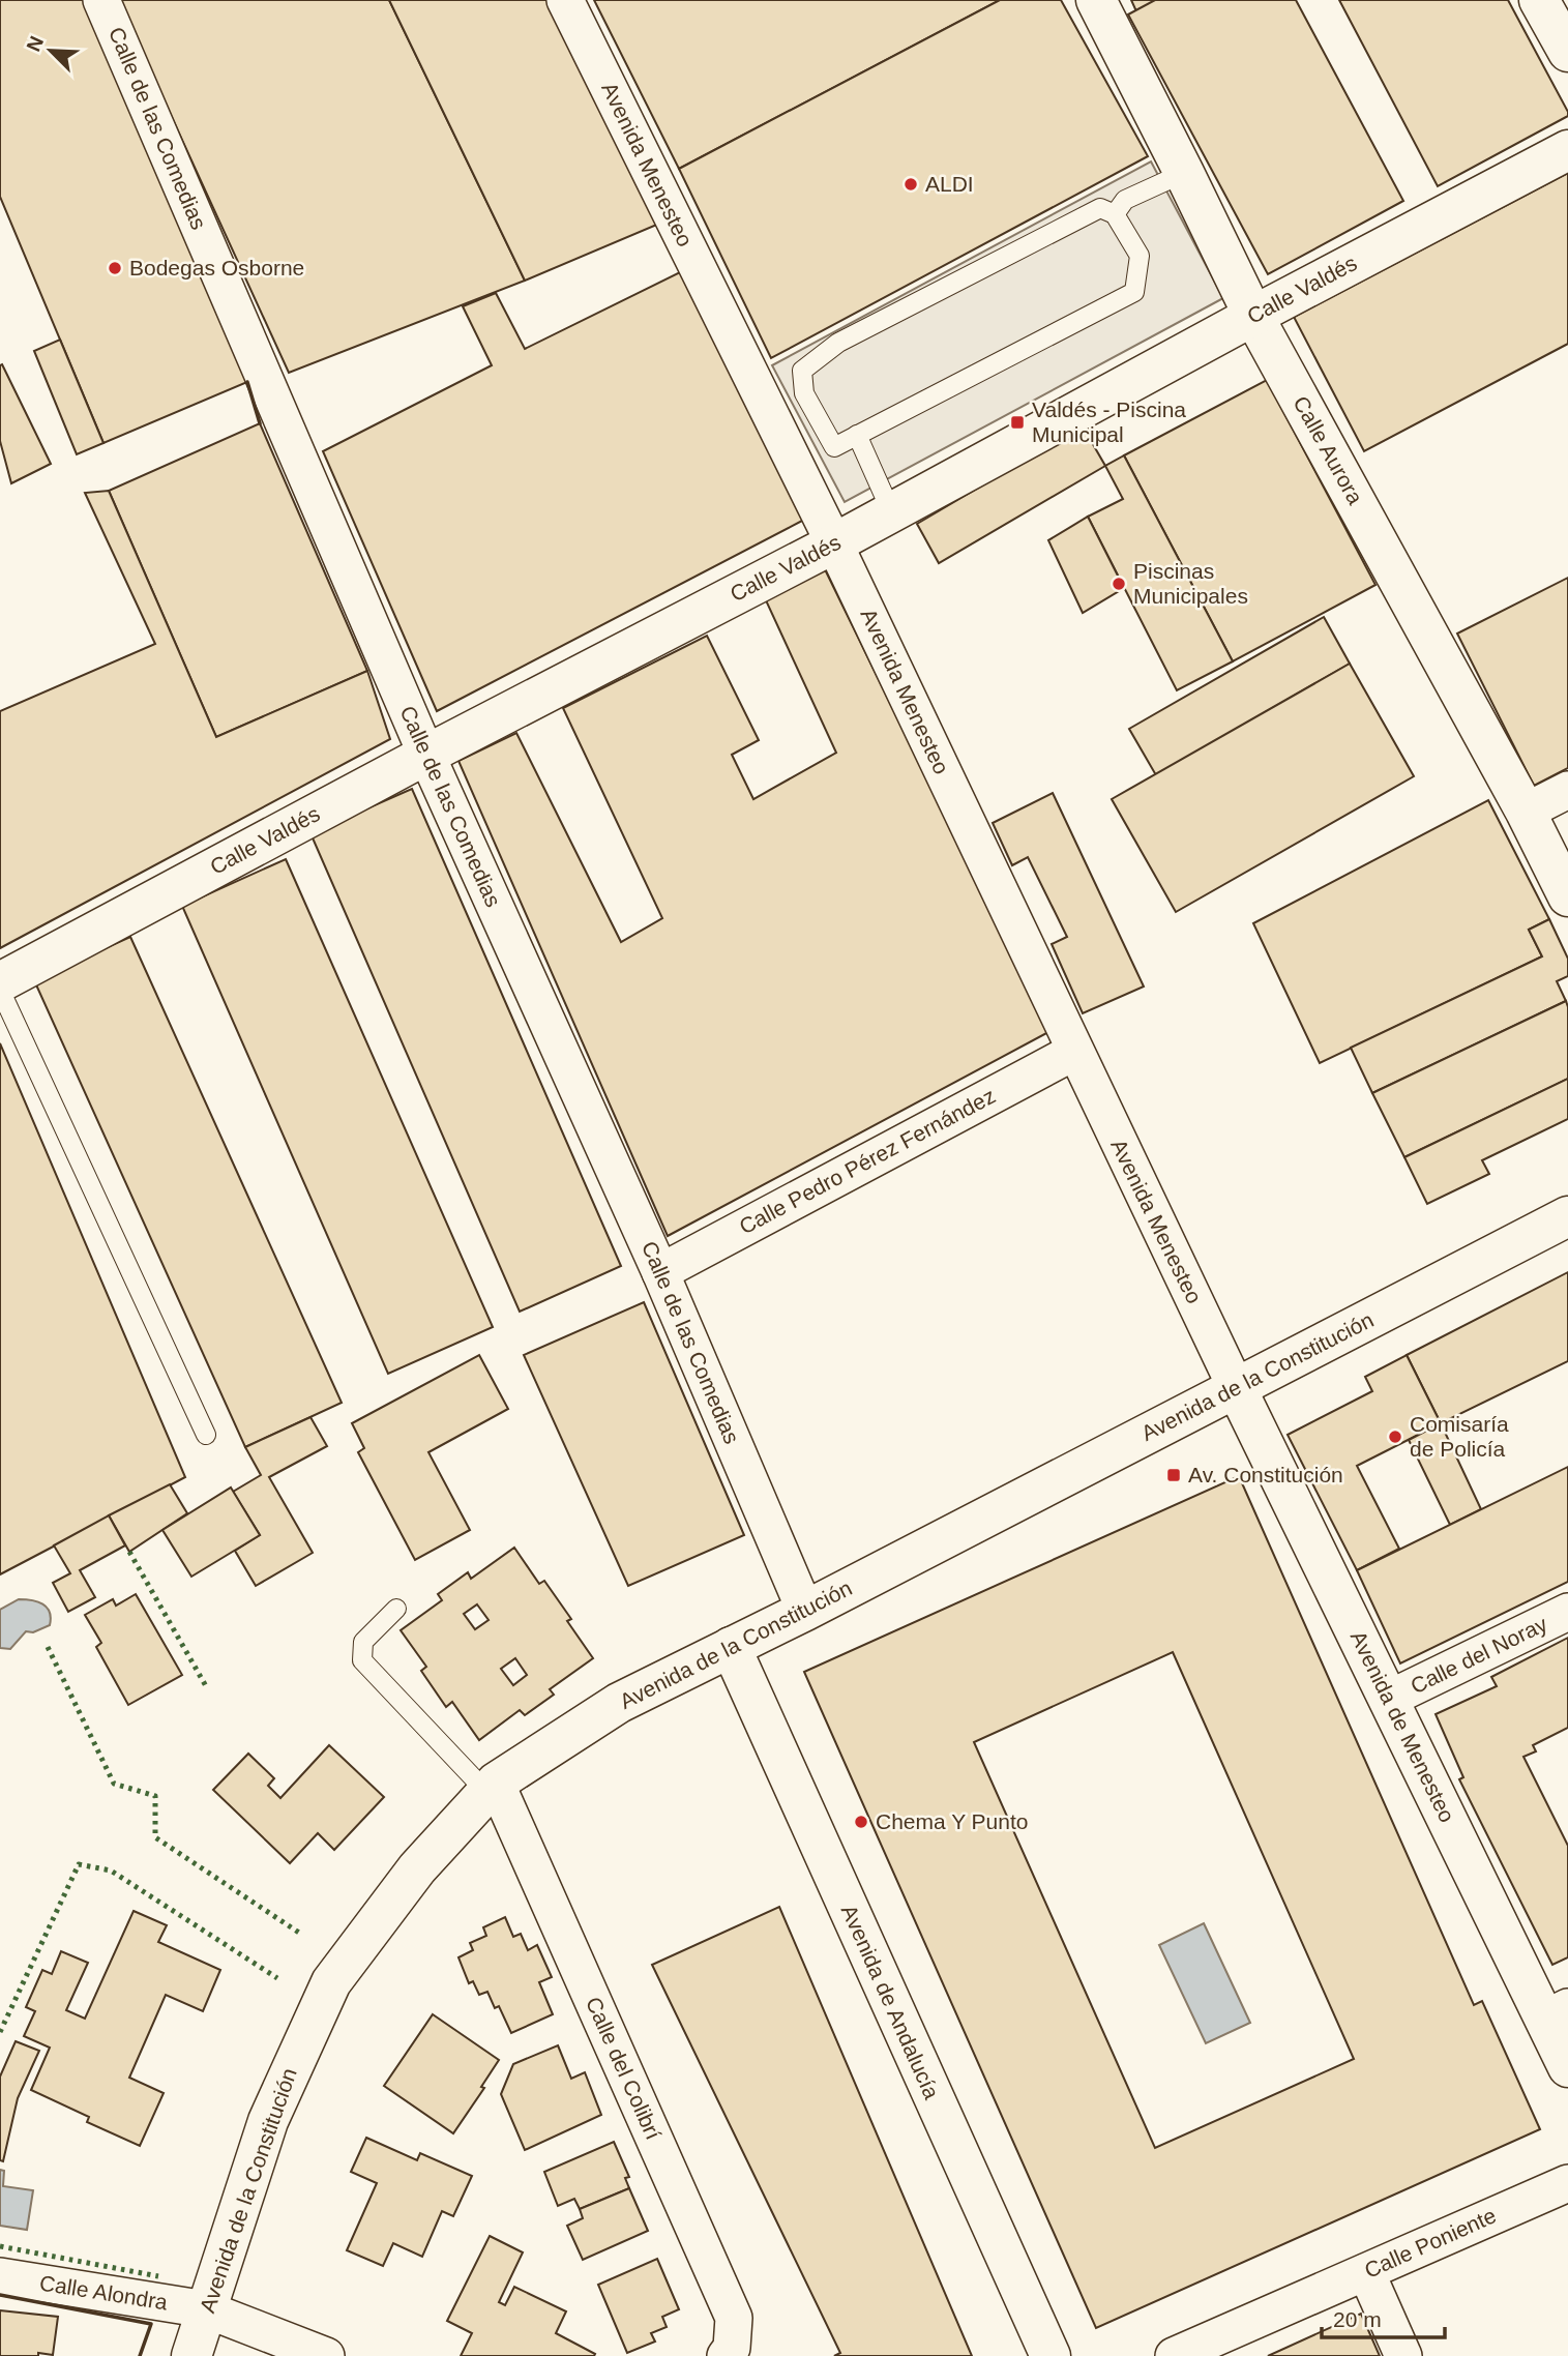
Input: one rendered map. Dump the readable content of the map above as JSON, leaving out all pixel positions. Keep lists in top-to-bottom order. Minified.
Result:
{"streets":{"street":["Calle de las Comedias","Avenida Menesteo","Calle Valdés","Calle Aurora","Calle Pedro Pérez Fernández","Avenida de la Constitución","Calle del Noray","Avenida de Menesteo","Avenida de Andalucía","Calle del Colibrí","Calle Poniente","Calle Alondra"]},"crossings":[["Calle de las Comedias","Calle Valdés"],["Calle de las Comedias","Calle Pedro Pérez Fernández"],["Calle de las Comedias","Avenida de la Constitución"],["Avenida Menesteo","Calle Valdés"],["Avenida Menesteo","Calle Pedro Pérez Fernández"],["Avenida Menesteo","Avenida de la Constitución"],["Avenida Menesteo","Avenida de Menesteo"],["Calle Valdés","Calle Aurora"],["Avenida de la Constitución","Avenida de Menesteo"],["Avenida de la Constitución","Avenida de Andalucía"],["Avenida de la Constitución","Calle del Colibrí"],["Avenida de la Constitución","Calle Alondra"],["Calle del Noray","Avenida de Menesteo"]],"places":{"other":["ALDI","Bodegas Osborne","Piscinas Municipales","Comisaría de Policía","Chema Y Punto"],"transit":["Valdés - Piscina Municipal","Av. Constitución"]},"scale_bar":"20 m","north":"top left"}
